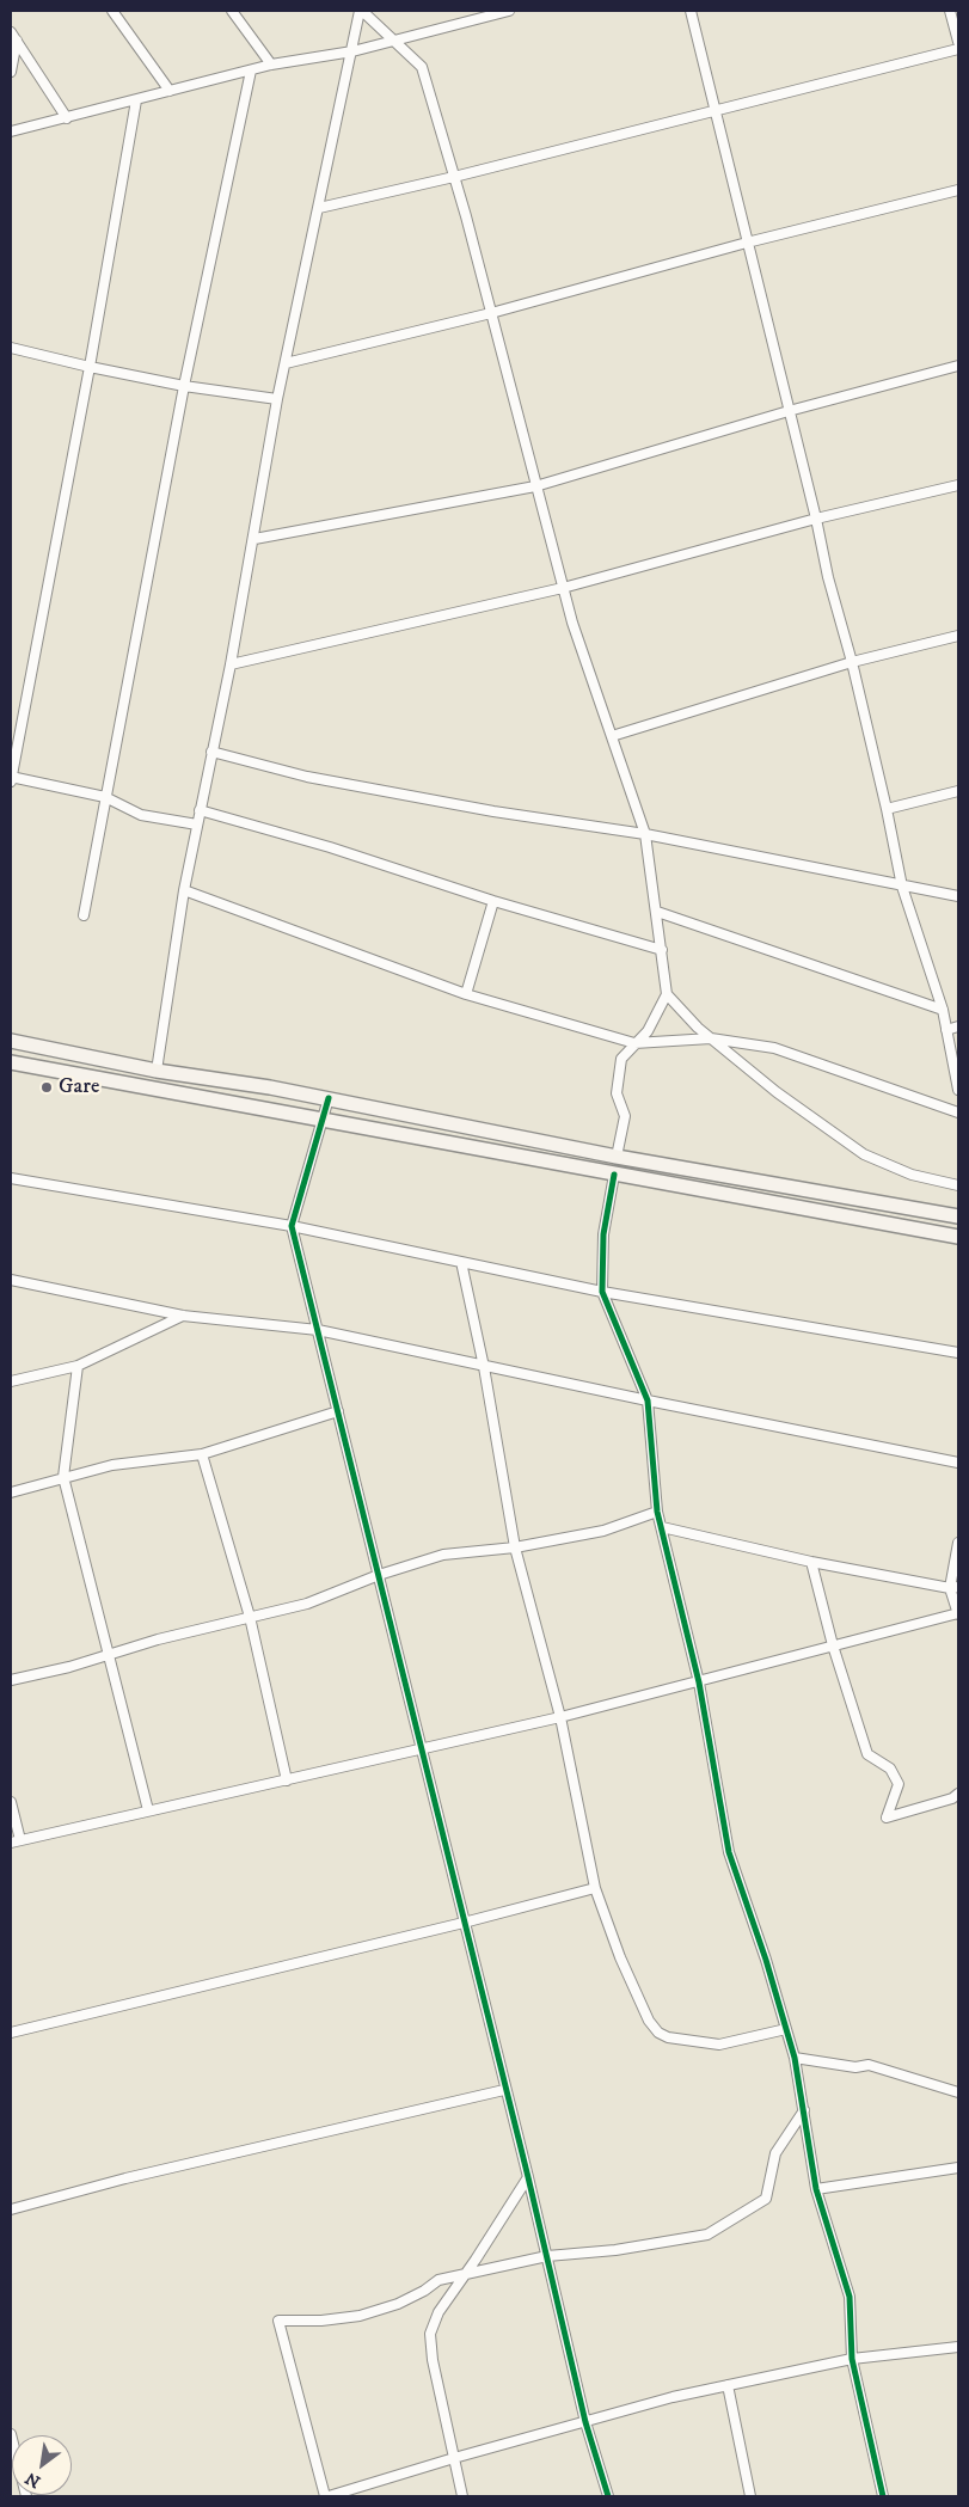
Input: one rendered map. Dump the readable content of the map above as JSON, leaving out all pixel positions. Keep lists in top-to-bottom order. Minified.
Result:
{"places":["Gare"],"north":"bottom left"}
